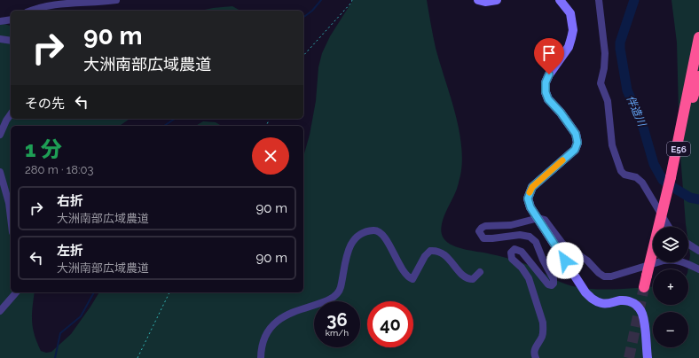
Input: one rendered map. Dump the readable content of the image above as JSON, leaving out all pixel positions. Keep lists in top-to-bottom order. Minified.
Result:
{"streets":{"highway":["E56"]},"water":["伴造川"],"page":{"turn":["90 m","大洲南部広域農道"],"then":"その先","heading":["1 分","280 m · 18:03"],"list":[{"name":"右折","note":"大洲南部広域農道","value":"90 m"},{"name":"左折","note":"大洲南部広域農道","value":"90 m"}],"map_buttons":["+","−"],"speed":"36 km/h","limit":"40"}}
